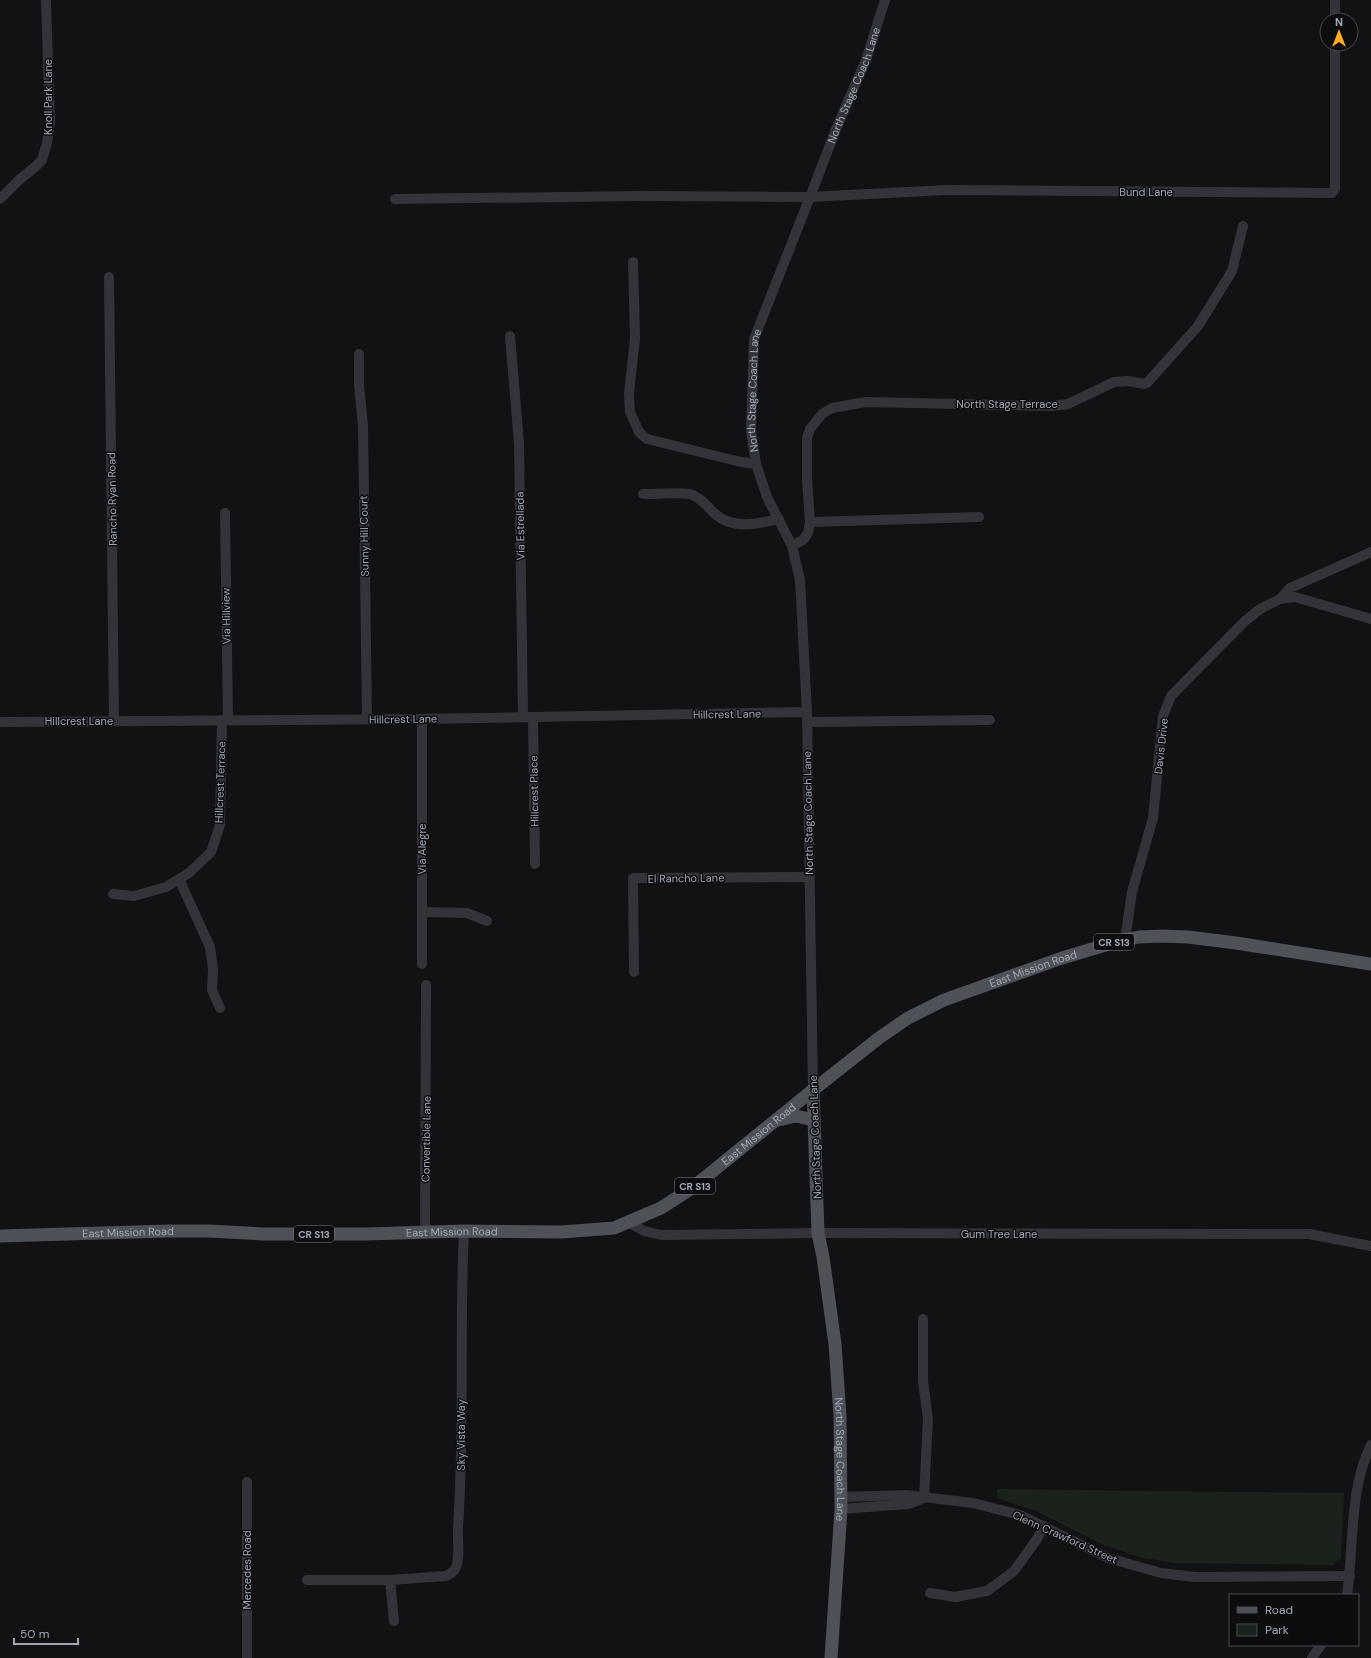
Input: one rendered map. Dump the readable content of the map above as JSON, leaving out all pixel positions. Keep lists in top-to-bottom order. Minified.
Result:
{"streets":{"main road":["North Stage Coach Lane","CR S13","East Mission Road"],"street":["Knoll Park Lane","Bund Lane","North Stage Terrace","Rancho Ryan Road","Via Estrellada","Sunny Hill Court","Via Hillview","Hillcrest Lane","Davis Drive","Hillcrest Terrace","Hillcrest Place","Via Alegre","El Rancho Lane","Convertible Lane","Gum Tree Lane","Sky Vista Way","Clenn Crawford Street","Mercedes Road"]},"crossings":[["North Stage Coach Lane","Bund Lane"],["North Stage Coach Lane","North Stage Terrace"],["North Stage Coach Lane","Hillcrest Lane"],["North Stage Coach Lane","El Rancho Lane"],["North Stage Coach Lane","East Mission Road"],["North Stage Coach Lane","Gum Tree Lane"],["North Stage Coach Lane","Clenn Crawford Street"],["Rancho Ryan Road","Hillcrest Lane"],["Via Estrellada","Hillcrest Lane"],["Via Estrellada","Hillcrest Place"],["Sunny Hill Court","Hillcrest Lane"],["Via Hillview","Hillcrest Lane"],["Via Hillview","Hillcrest Terrace"],["Hillcrest Lane","Hillcrest Terrace"],["Hillcrest Lane","Hillcrest Place"],["Hillcrest Lane","Via Alegre"],["Davis Drive","East Mission Road"],["East Mission Road","Convertible Lane"],["East Mission Road","Gum Tree Lane"],["East Mission Road","Sky Vista Way"]],"legend":["Road","Park"],"scale_bar":"50 m","north":"top"}
